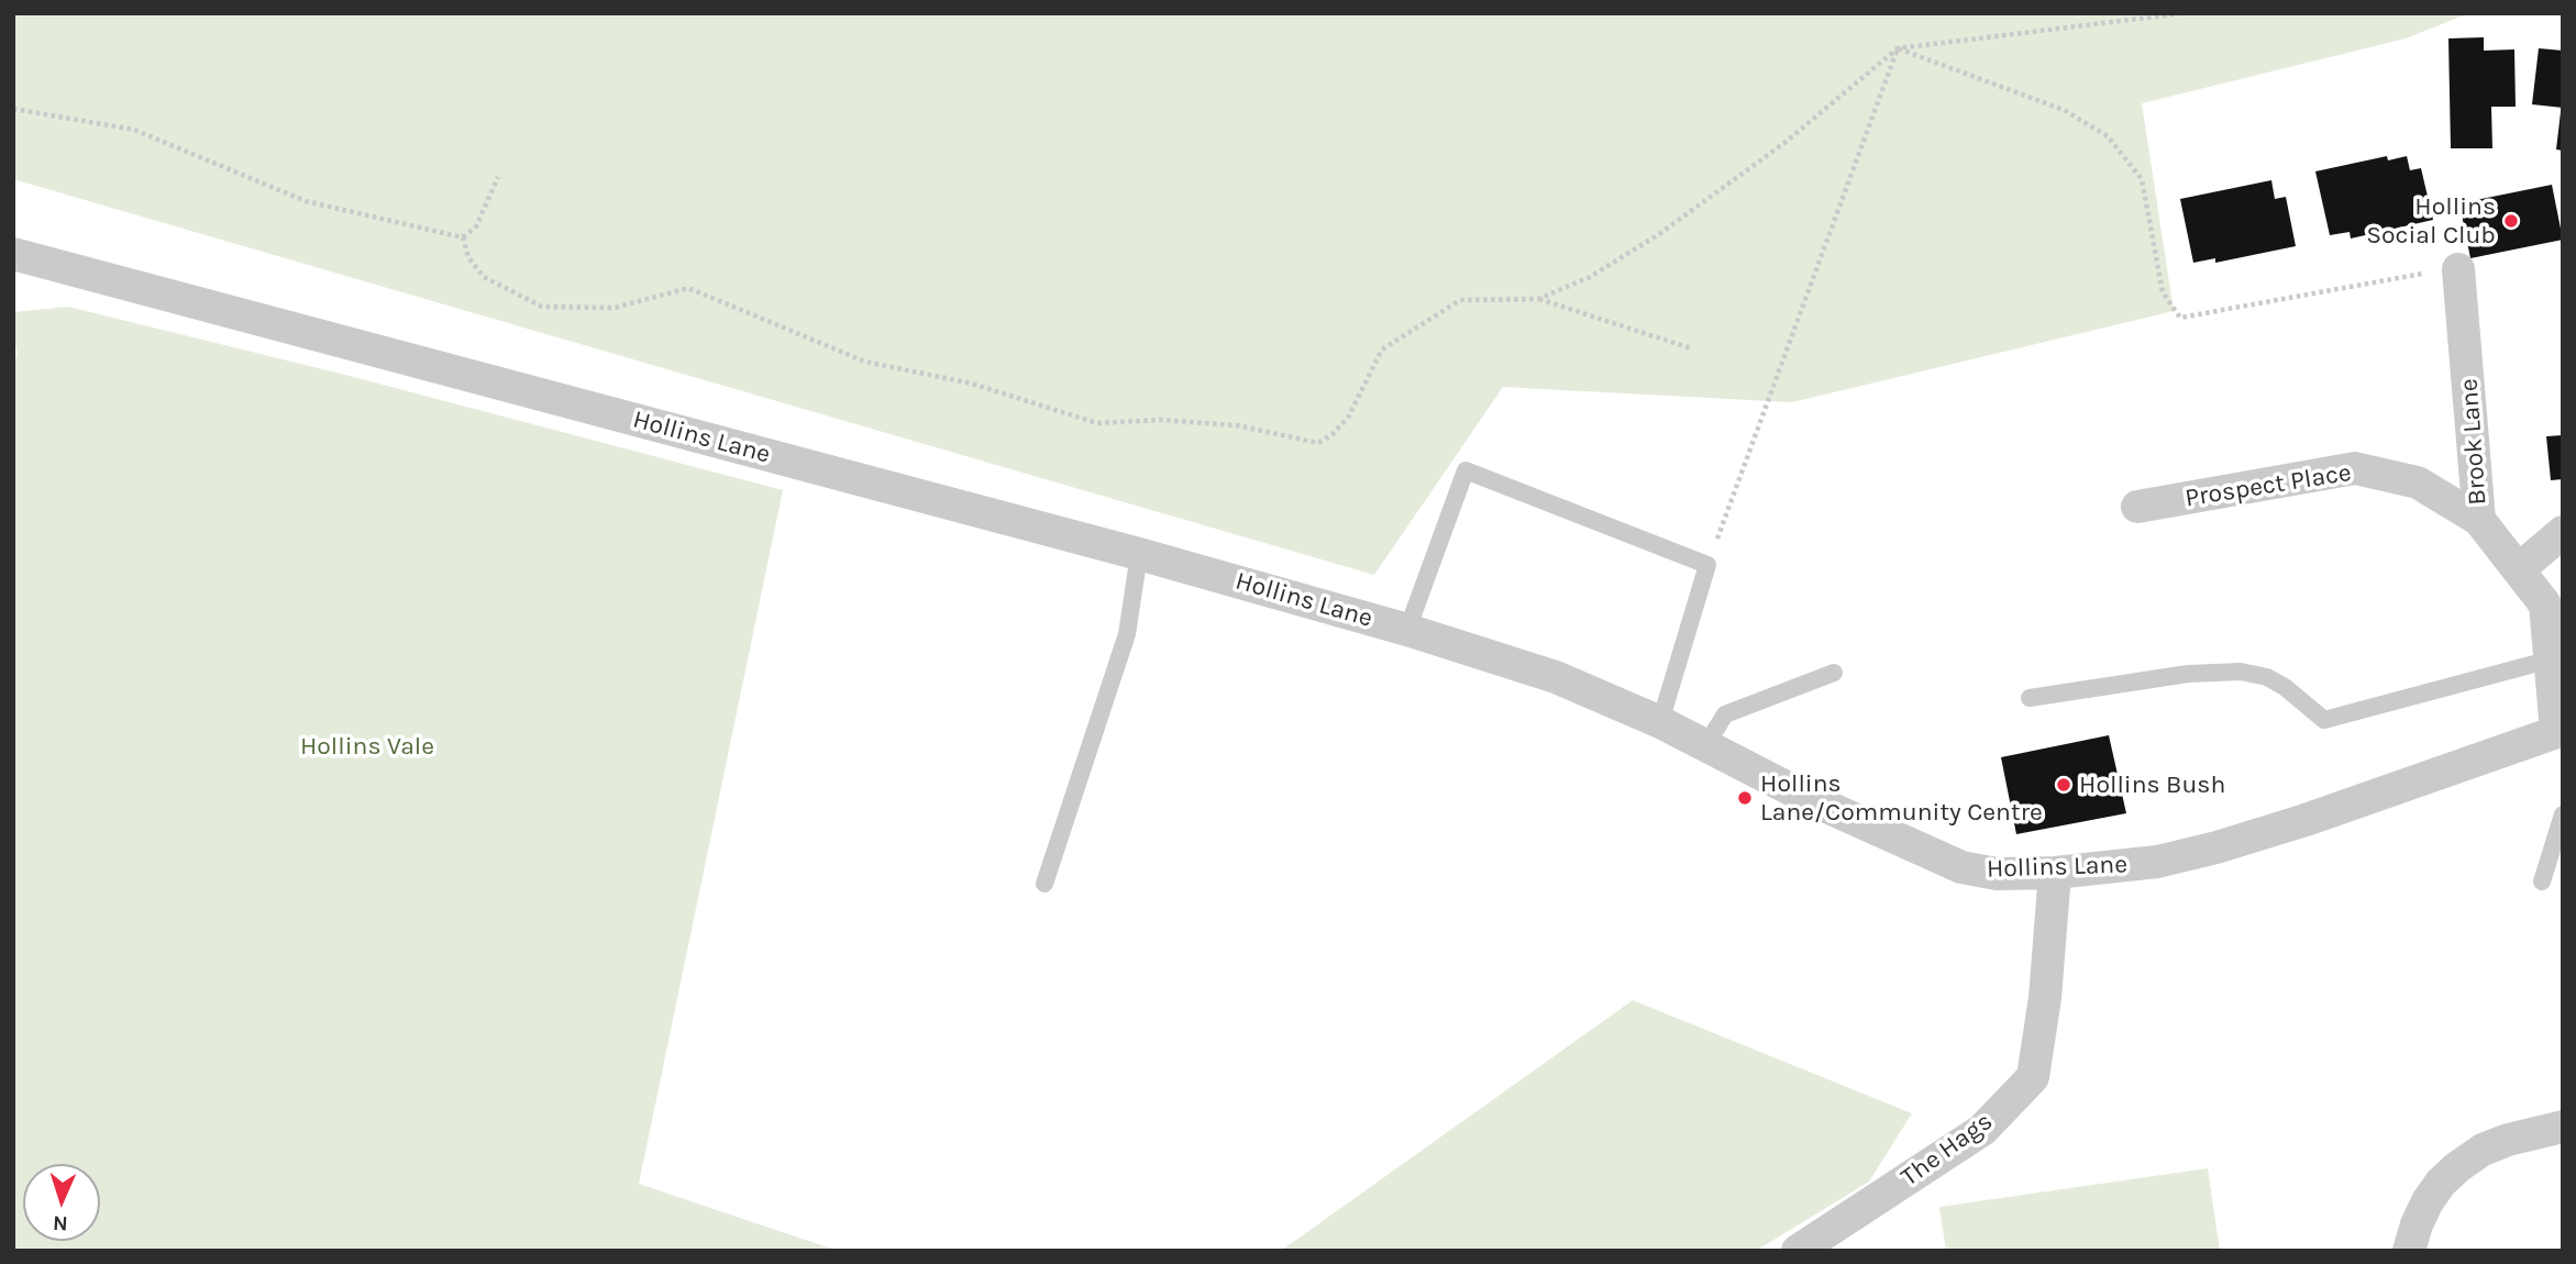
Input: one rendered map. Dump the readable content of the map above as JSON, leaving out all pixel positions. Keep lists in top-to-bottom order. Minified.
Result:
{"streets":{"street":["Hollins Lane","Brook Lane","Prospect Place","The Hags"]},"crossings":[["Hollins Lane","Brook Lane"],["Hollins Lane","The Hags"],["Brook Lane","Prospect Place"]],"parks":["Hollins Vale"],"places":["Hollins Social Club","Hollins Bush","Hollins Lane/Community Centre"],"north":"bottom"}
